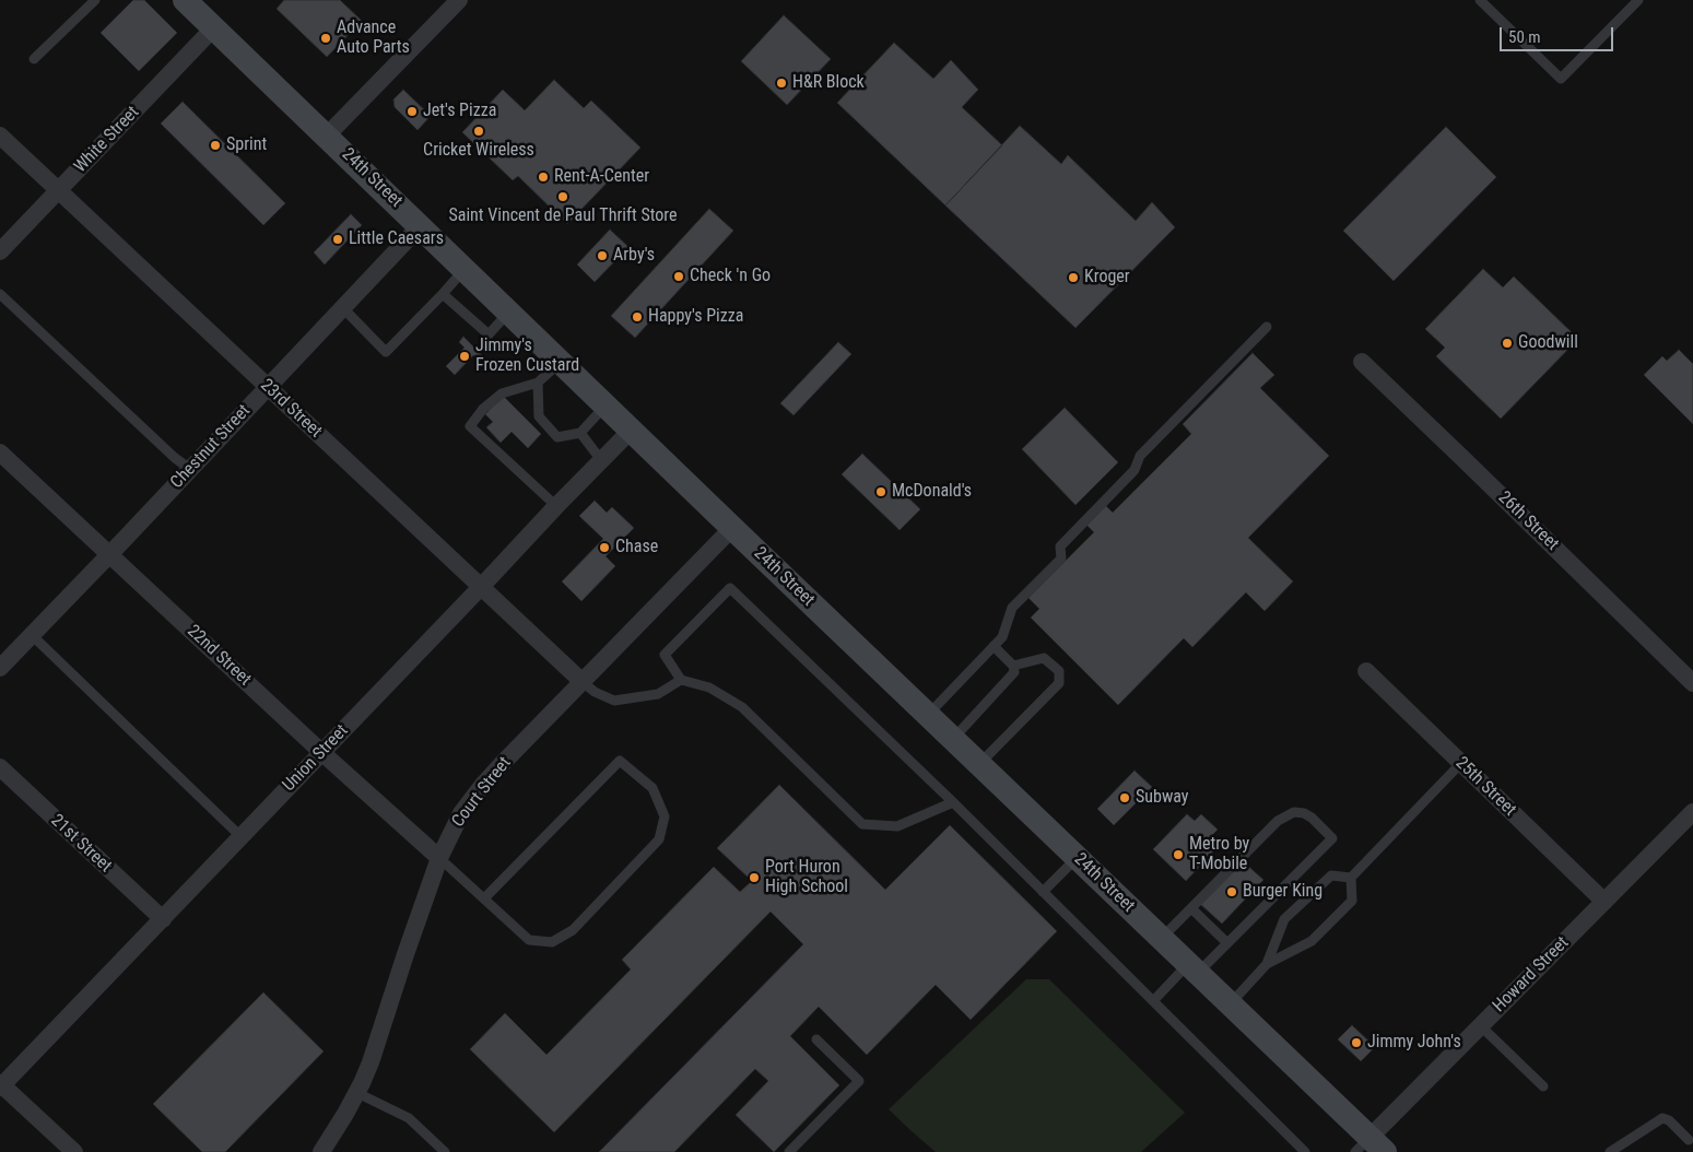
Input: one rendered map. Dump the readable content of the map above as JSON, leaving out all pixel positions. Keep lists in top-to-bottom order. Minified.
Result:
{"streets":{"street":["White Street","24th Street","23rd Street","Chestnut Street","26th Street","22nd Street","Union Street","25th Street","Court Street","21st Street","Howard Street"]},"crossings":[["White Street","24th Street"],["White Street","23rd Street"],["24th Street","Chestnut Street"],["24th Street","Union Street"],["24th Street","Court Street"],["24th Street","Howard Street"],["23rd Street","Chestnut Street"],["23rd Street","Union Street"],["23rd Street","Court Street"],["Chestnut Street","22nd Street"],["22nd Street","Union Street"],["22nd Street","Court Street"],["Union Street","21st Street"],["25th Street","Howard Street"]],"places":["Advance Auto Parts","H&R Block","Jet's Pizza","Cricket Wireless","Sprint","Rent-A-Center","Saint Vincent de Paul Thrift Store","Little Caesars","Arby's","Check 'n Go","Kroger","Happy's Pizza","Goodwill","Jimmy's Frozen Custard","McDonald's","Chase","Subway","Metro by T-Mobile","Port Huron High School","Burger King","Jimmy John's"],"scale_bar":"50 m"}
